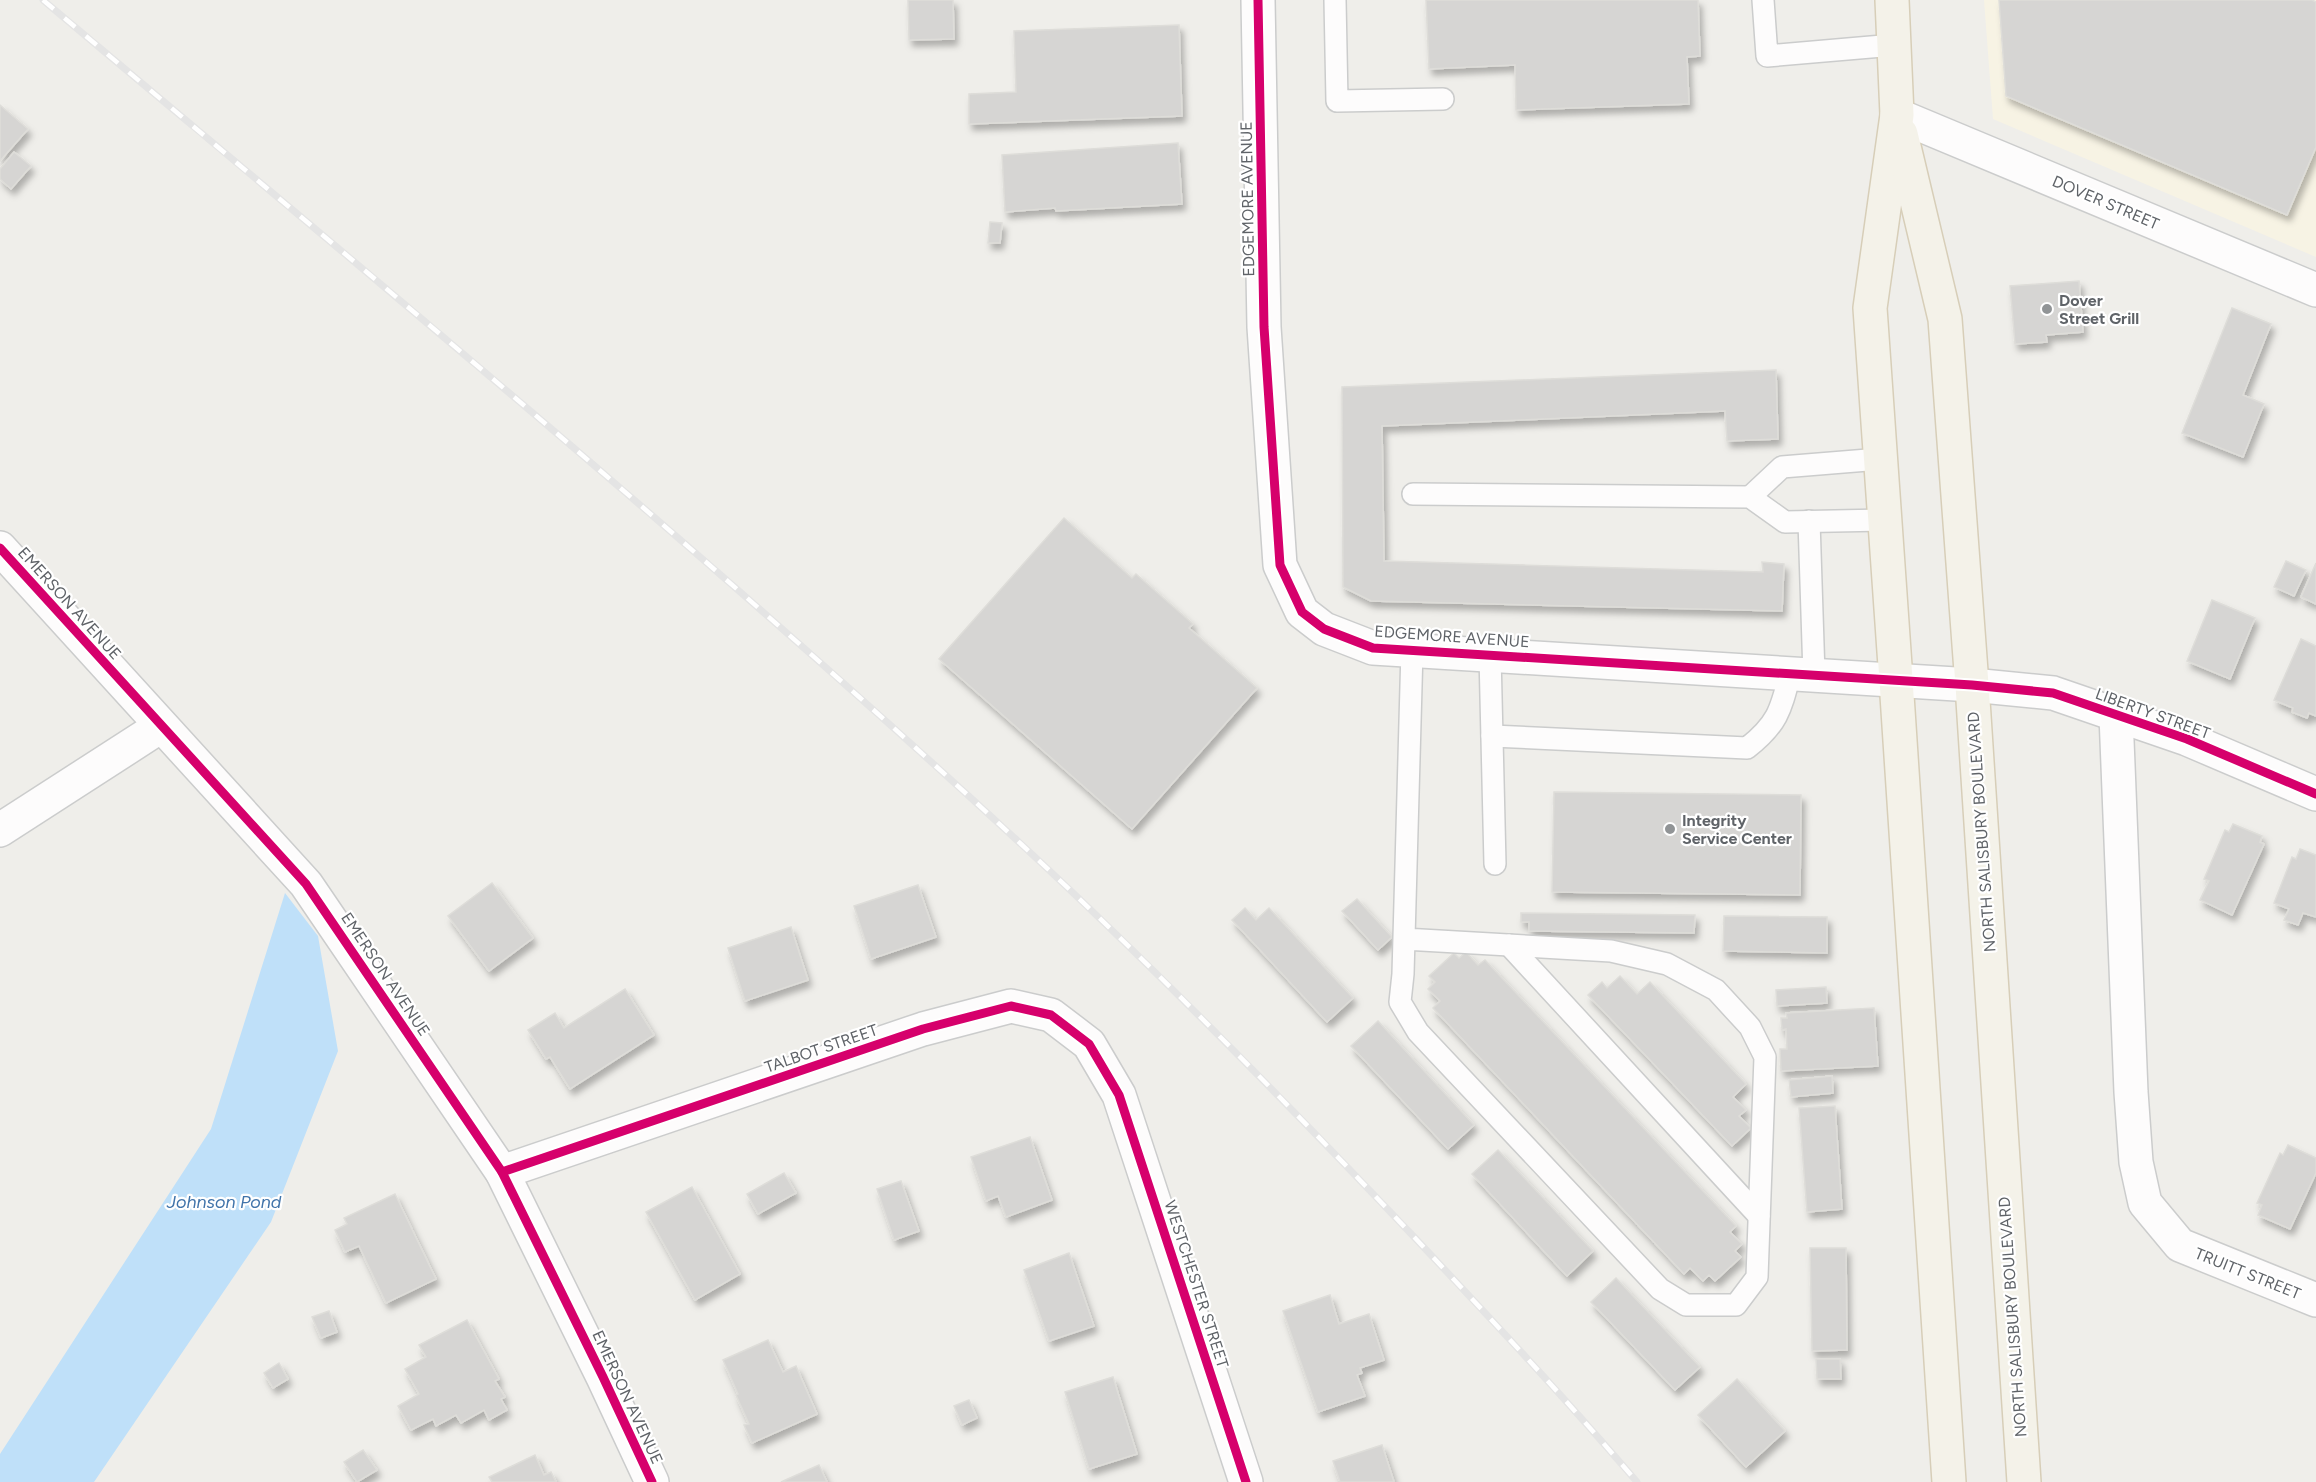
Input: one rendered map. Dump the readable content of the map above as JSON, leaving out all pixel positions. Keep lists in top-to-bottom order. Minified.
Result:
{"streets":{"main road":["NORTH SALISBURY BOULEVARD"],"street":["EDGEMORE AVENUE","DOVER STREET","EMERSON AVENUE","LIBERTY STREET","TALBOT STREET","TRUITT STREET","WESTCHESTER STREET"]},"crossings":[["EDGEMORE AVENUE","LIBERTY STREET"],["EDGEMORE AVENUE","NORTH SALISBURY BOULEVARD"],["DOVER STREET","NORTH SALISBURY BOULEVARD"],["EMERSON AVENUE","TALBOT STREET"],["LIBERTY STREET","NORTH SALISBURY BOULEVARD"],["LIBERTY STREET","TRUITT STREET"],["TALBOT STREET","WESTCHESTER STREET"]],"water":["Johnson Pond"],"places":["Dover Street Grill","Integrity Service Center"]}
